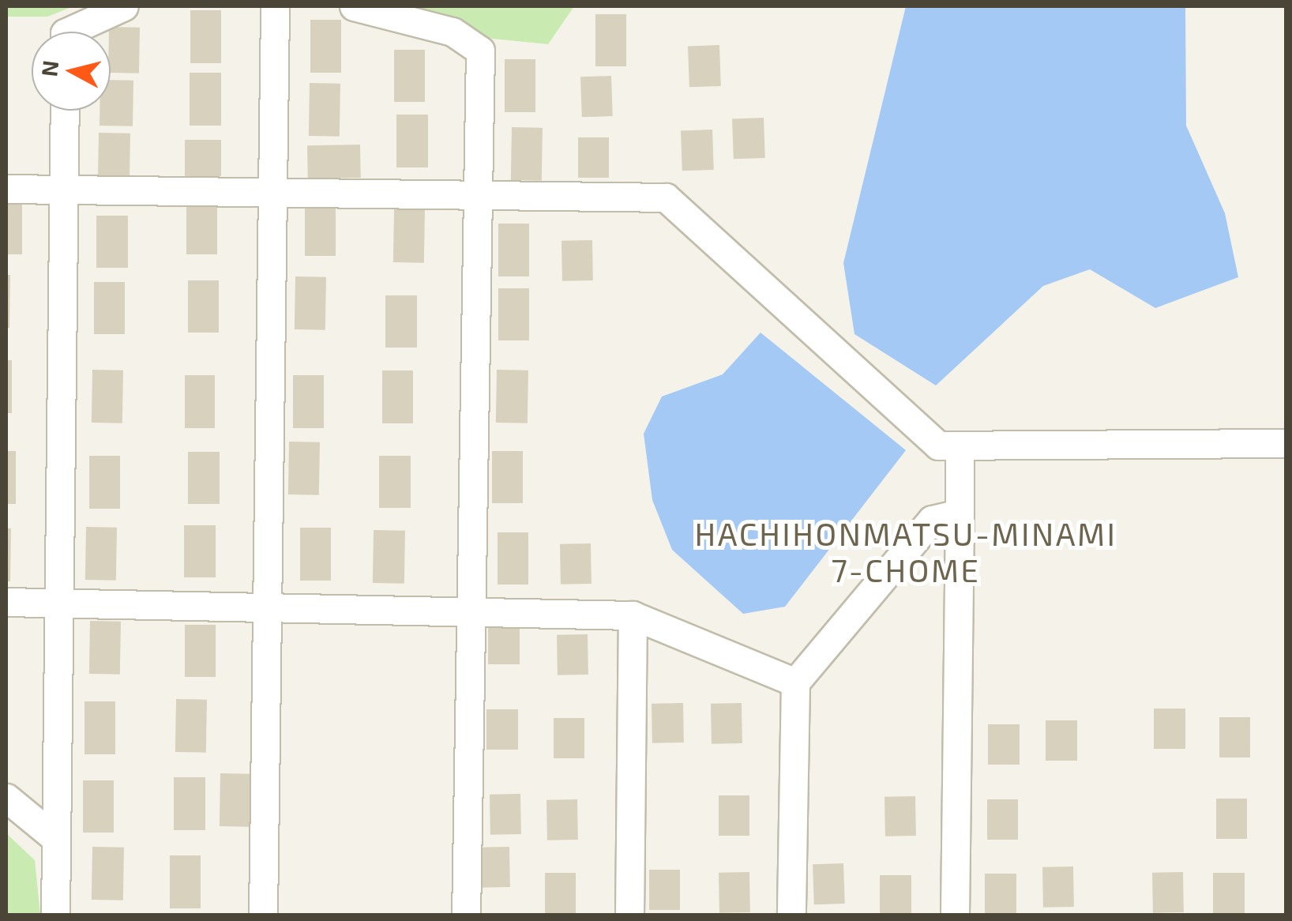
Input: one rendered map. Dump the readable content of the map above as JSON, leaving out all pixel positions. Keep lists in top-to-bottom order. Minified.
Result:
{"districts":["HACHIHONMATSU-MINAMI 7-CHOME"],"north":"left"}
